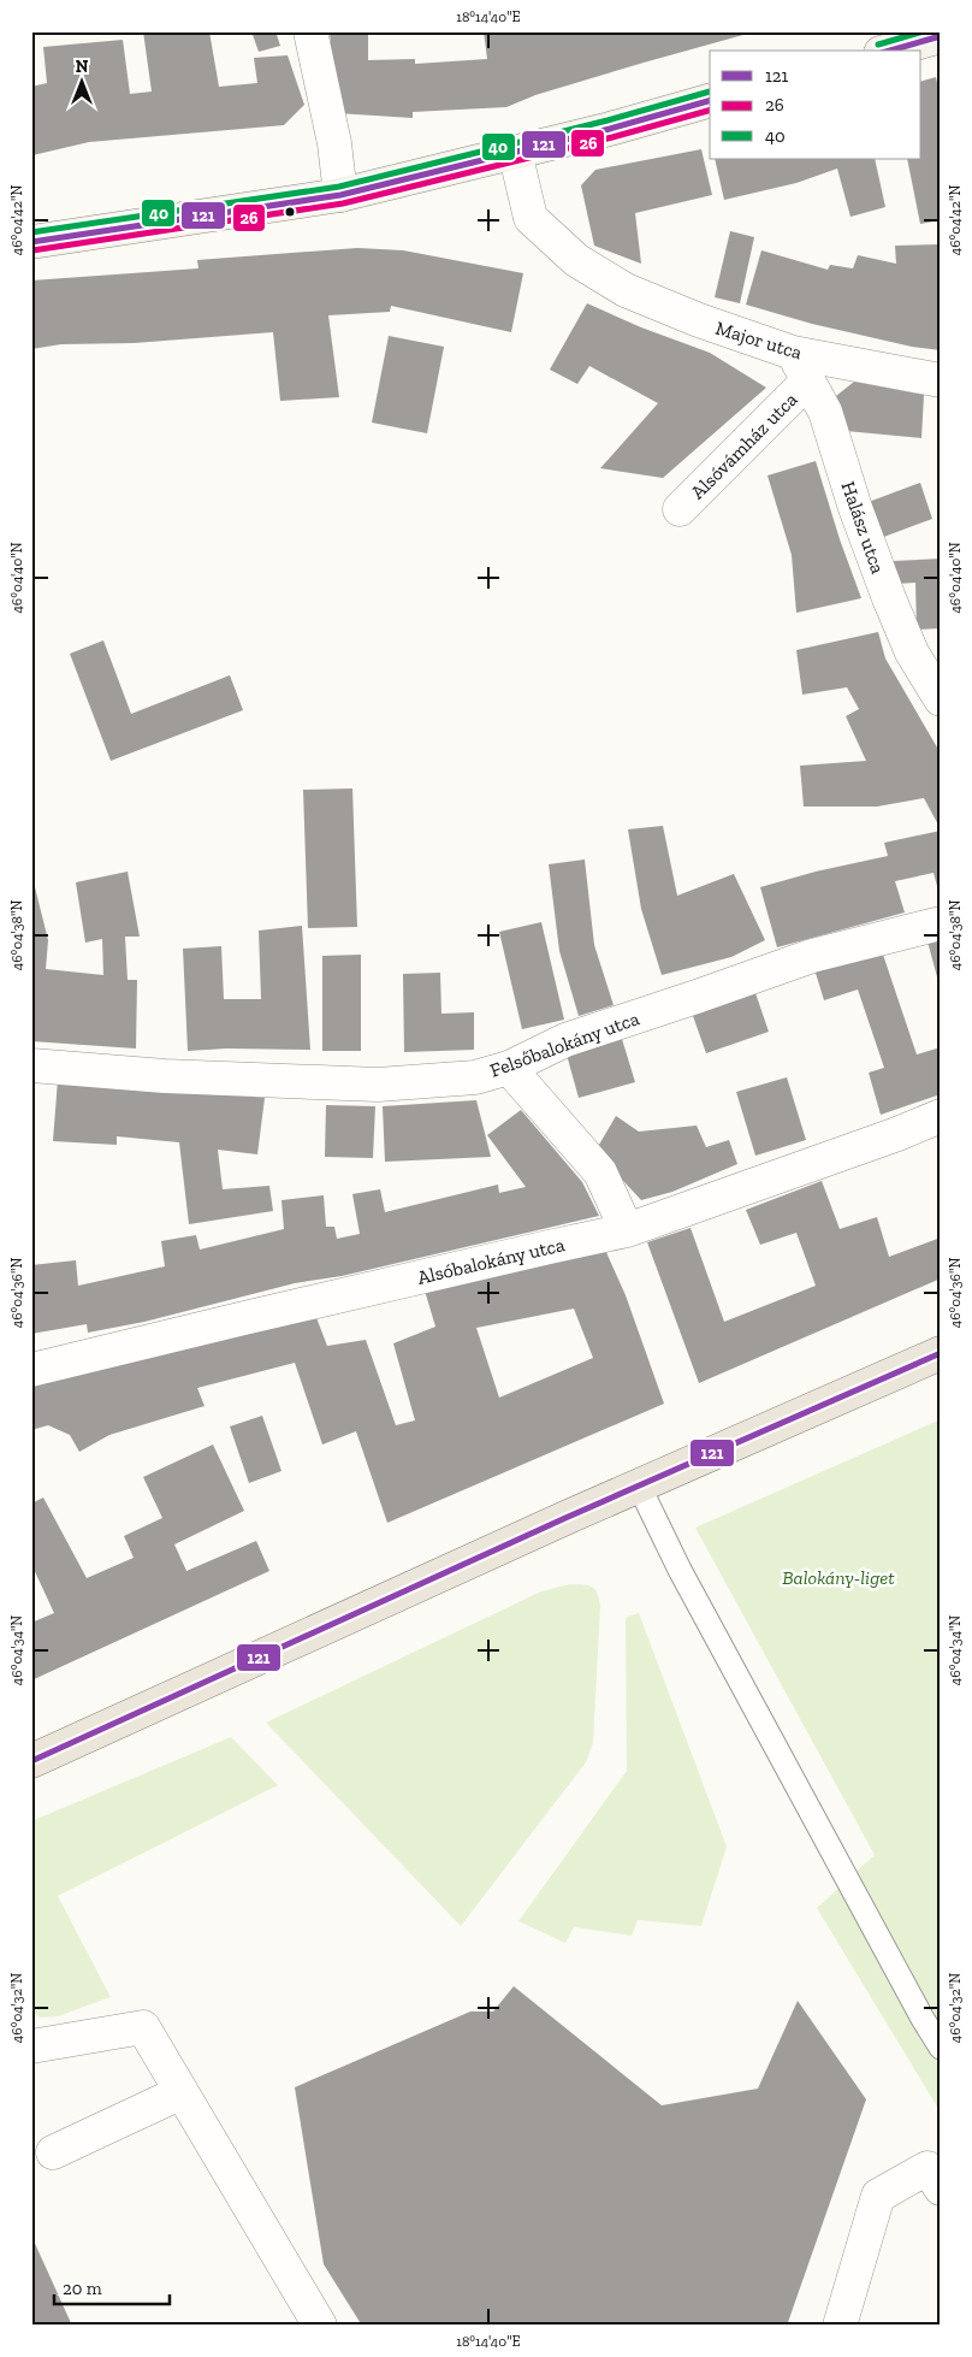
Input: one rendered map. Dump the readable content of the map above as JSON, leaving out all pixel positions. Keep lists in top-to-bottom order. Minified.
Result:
{"streets":{"street":["Major utca","Alsóvámház utca","Halász utca","Felsőbalokány utca","Alsóbalokány utca"]},"crossings":[["Major utca","Halász utca"],["Alsóvámház utca","Halász utca"]],"parks":["Balokány-liget"],"lines":["transit line 40","transit line 121","transit line 26"],"legend":["121","26","40"],"scale_bar":"20 m","north":"top","coordinates":["18°14'40\"E","46°04'42\"N","46°04'40\"N","46°04'38\"N","46°04'36\"N","46°04'34\"N","46°04'32\"N"]}
